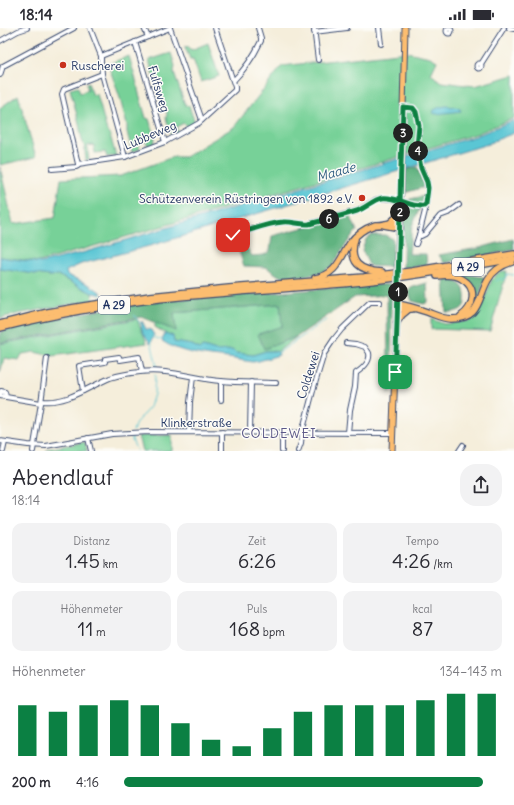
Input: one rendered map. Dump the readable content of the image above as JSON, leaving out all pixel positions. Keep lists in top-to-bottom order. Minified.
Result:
{"streets":{"highway":["A 29"],"street":["Fulfsweg","Lubbeweg","Coldewei","Klinkerstraße"]},"crossings":[["Fulfsweg","Lubbeweg"],["Coldewei","Klinkerstraße"]],"districts":["COLDEWEI"],"water":["Maade"],"places":["Ruscherei","Schützenverein Rüstringen von 1892 e.V."],"page":{"status":"18:14","pins":["3","4","2","6","1"],"heading":["Abendlauf","18:14"],"stats":[["Distanz","1.45 km"],["Zeit","6:26"],["Tempo","4:26 /km"],["Höhenmeter","11 m"],["Puls","168 bpm"],["kcal","87"]],"chart":["Höhenmeter","134–143 m"],"list":[{"name":"200 m","note":"4:16"}]}}
